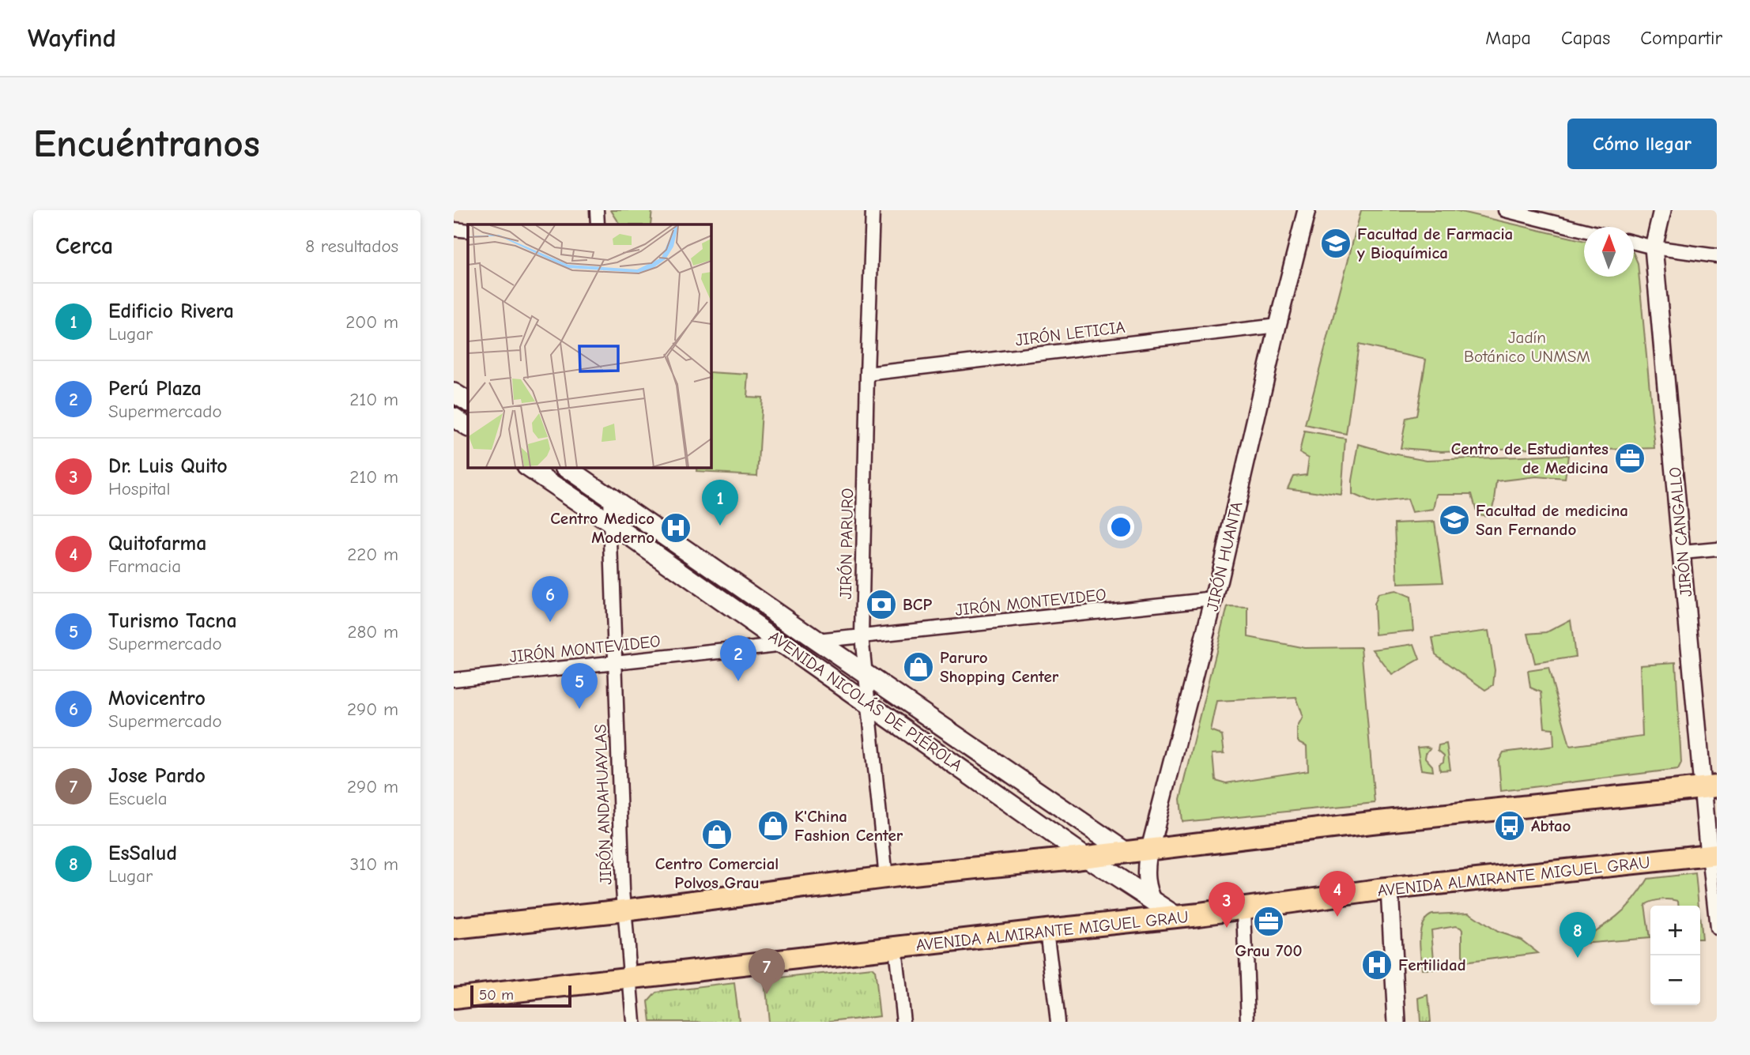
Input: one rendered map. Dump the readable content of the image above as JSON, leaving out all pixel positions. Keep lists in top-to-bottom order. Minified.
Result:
{"streets":{"main road":["AVENIDA NICOLÁS DE PIÉROLA","AVENIDA ALMIRANTE MIGUEL GRAU"],"street":["JIRÓN LETICIA","JIRÓN CANGALLO","JIRÓN PARURO","JIRÓN HUANTA","JIRÓN MONTEVIDEO","JIRÓN ANDAHUAYLAS"]},"crossings":[["JIRÓN LETICIA","JIRÓN PARURO"],["JIRÓN LETICIA","JIRÓN HUANTA"],["JIRÓN CANGALLO","AVENIDA ALMIRANTE MIGUEL GRAU"],["JIRÓN PARURO","JIRÓN MONTEVIDEO"],["JIRÓN PARURO","AVENIDA NICOLÁS DE PIÉROLA"],["JIRÓN HUANTA","JIRÓN MONTEVIDEO"],["JIRÓN HUANTA","AVENIDA NICOLÁS DE PIÉROLA"],["JIRÓN HUANTA","AVENIDA ALMIRANTE MIGUEL GRAU"],["JIRÓN MONTEVIDEO","AVENIDA NICOLÁS DE PIÉROLA"],["JIRÓN MONTEVIDEO","JIRÓN ANDAHUAYLAS"],["AVENIDA NICOLÁS DE PIÉROLA","JIRÓN ANDAHUAYLAS"],["AVENIDA NICOLÁS DE PIÉROLA","AVENIDA ALMIRANTE MIGUEL GRAU"],["JIRÓN ANDAHUAYLAS","AVENIDA ALMIRANTE MIGUEL GRAU"]],"parks":["Jadín Botánico UNMSM"],"places":{"school or university":["Facultad de Farmacia y Bioquímica","Facultad de medicina San Fernando"],"office":["Centro de Estudiantes de Medicina","Grau 700"],"hospital":["Centro Medico Moderno","Fertilidad"],"bank":["BCP"],"shop":["Paruro Shopping Center","K'China Fashion Center","Centro Comercial Polvos Grau"],"bus stop":["Abtao"]},"scale_bar":"50 m","north":"top","page":{"header":"Wayfind","nav":["Mapa","Capas","Compartir"],"buttons":"Cómo llegar","title":"Encuéntranos","heading":["Cerca","8 resultados"],"list":[{"mark":"1","name":"Edificio Rivera","note":"Lugar","value":"200 m"},{"mark":"2","name":"Perú Plaza","note":"Supermercado","value":"210 m"},{"mark":"3","name":"Dr. Luis Quito","note":"Hospital","value":"210 m"},{"mark":"4","name":"Quitofarma","note":"Farmacia","value":"220 m"},{"mark":"5","name":"Turismo Tacna","note":"Supermercado","value":"280 m"},{"mark":"6","name":"Movicentro","note":"Supermercado","value":"290 m"},{"mark":"7","name":"Jose Pardo","note":"Escuela","value":"290 m"},{"mark":"8","name":"EsSalud","note":"Lugar","value":"310 m"}],"pins":["1","6","2","5","4","3","8","7"],"map_buttons":["+","−"],"scale":"50 m"}}
